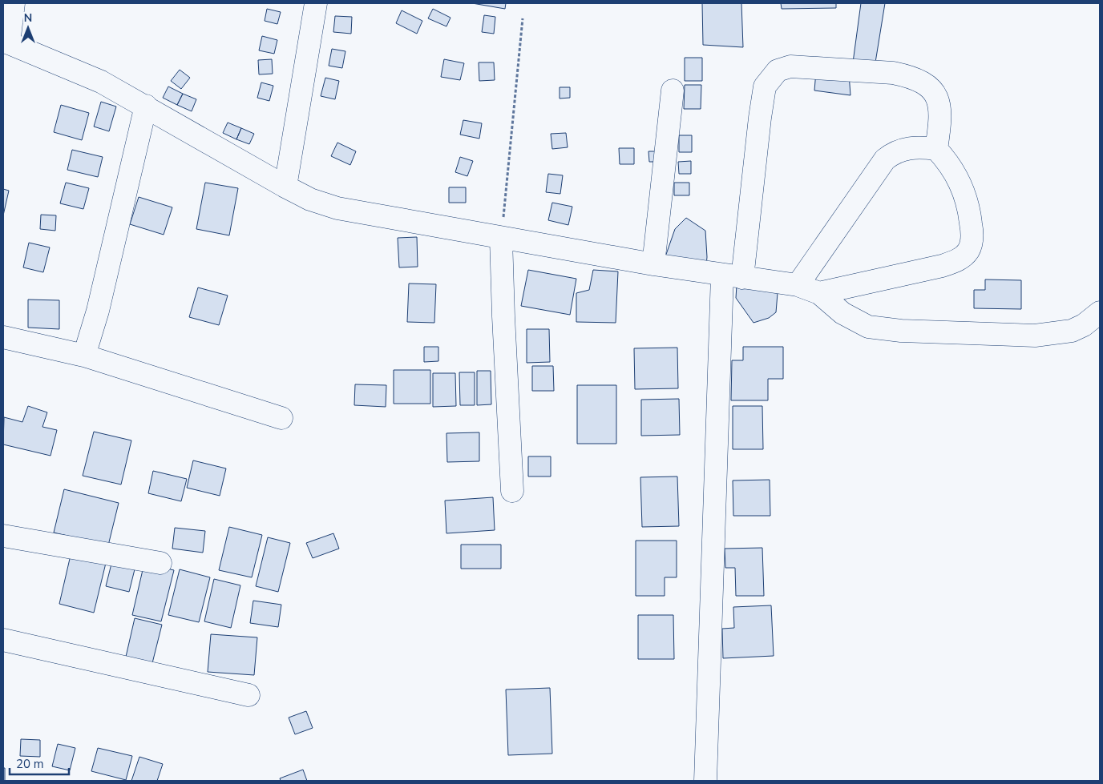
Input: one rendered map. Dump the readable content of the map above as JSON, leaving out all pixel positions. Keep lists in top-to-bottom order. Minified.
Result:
{"scale_bar":"20 m","north":"top"}
